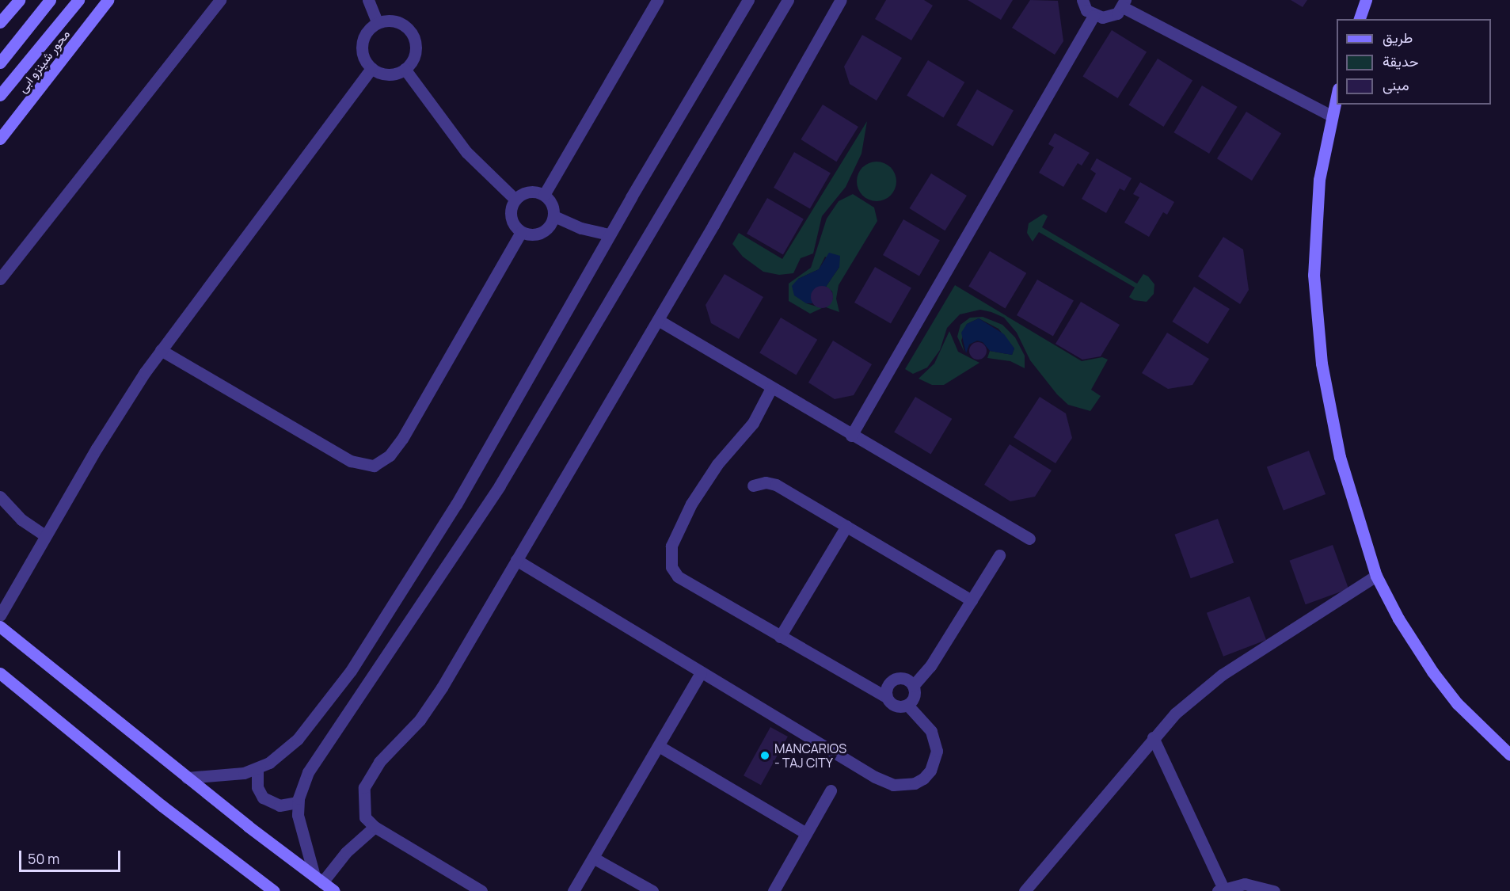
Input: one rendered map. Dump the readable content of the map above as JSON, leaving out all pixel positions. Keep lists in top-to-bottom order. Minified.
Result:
{"streets":{"main road":["محور شينزو ابى"]},"places":["MANCARIOS - TAJ CITY"],"legend":["طريق","حديقة","مبنى"],"scale_bar":"50 m"}
